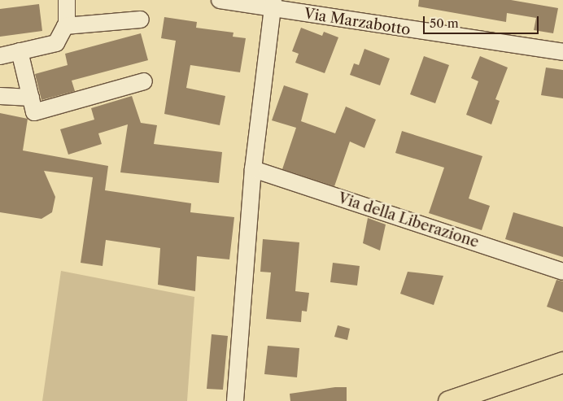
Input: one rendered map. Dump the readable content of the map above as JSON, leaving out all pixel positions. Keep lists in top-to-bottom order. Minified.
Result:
{"streets":{"street":["Via Marzabotto","Via della Liberazione"]},"scale_bar":"50 m"}
